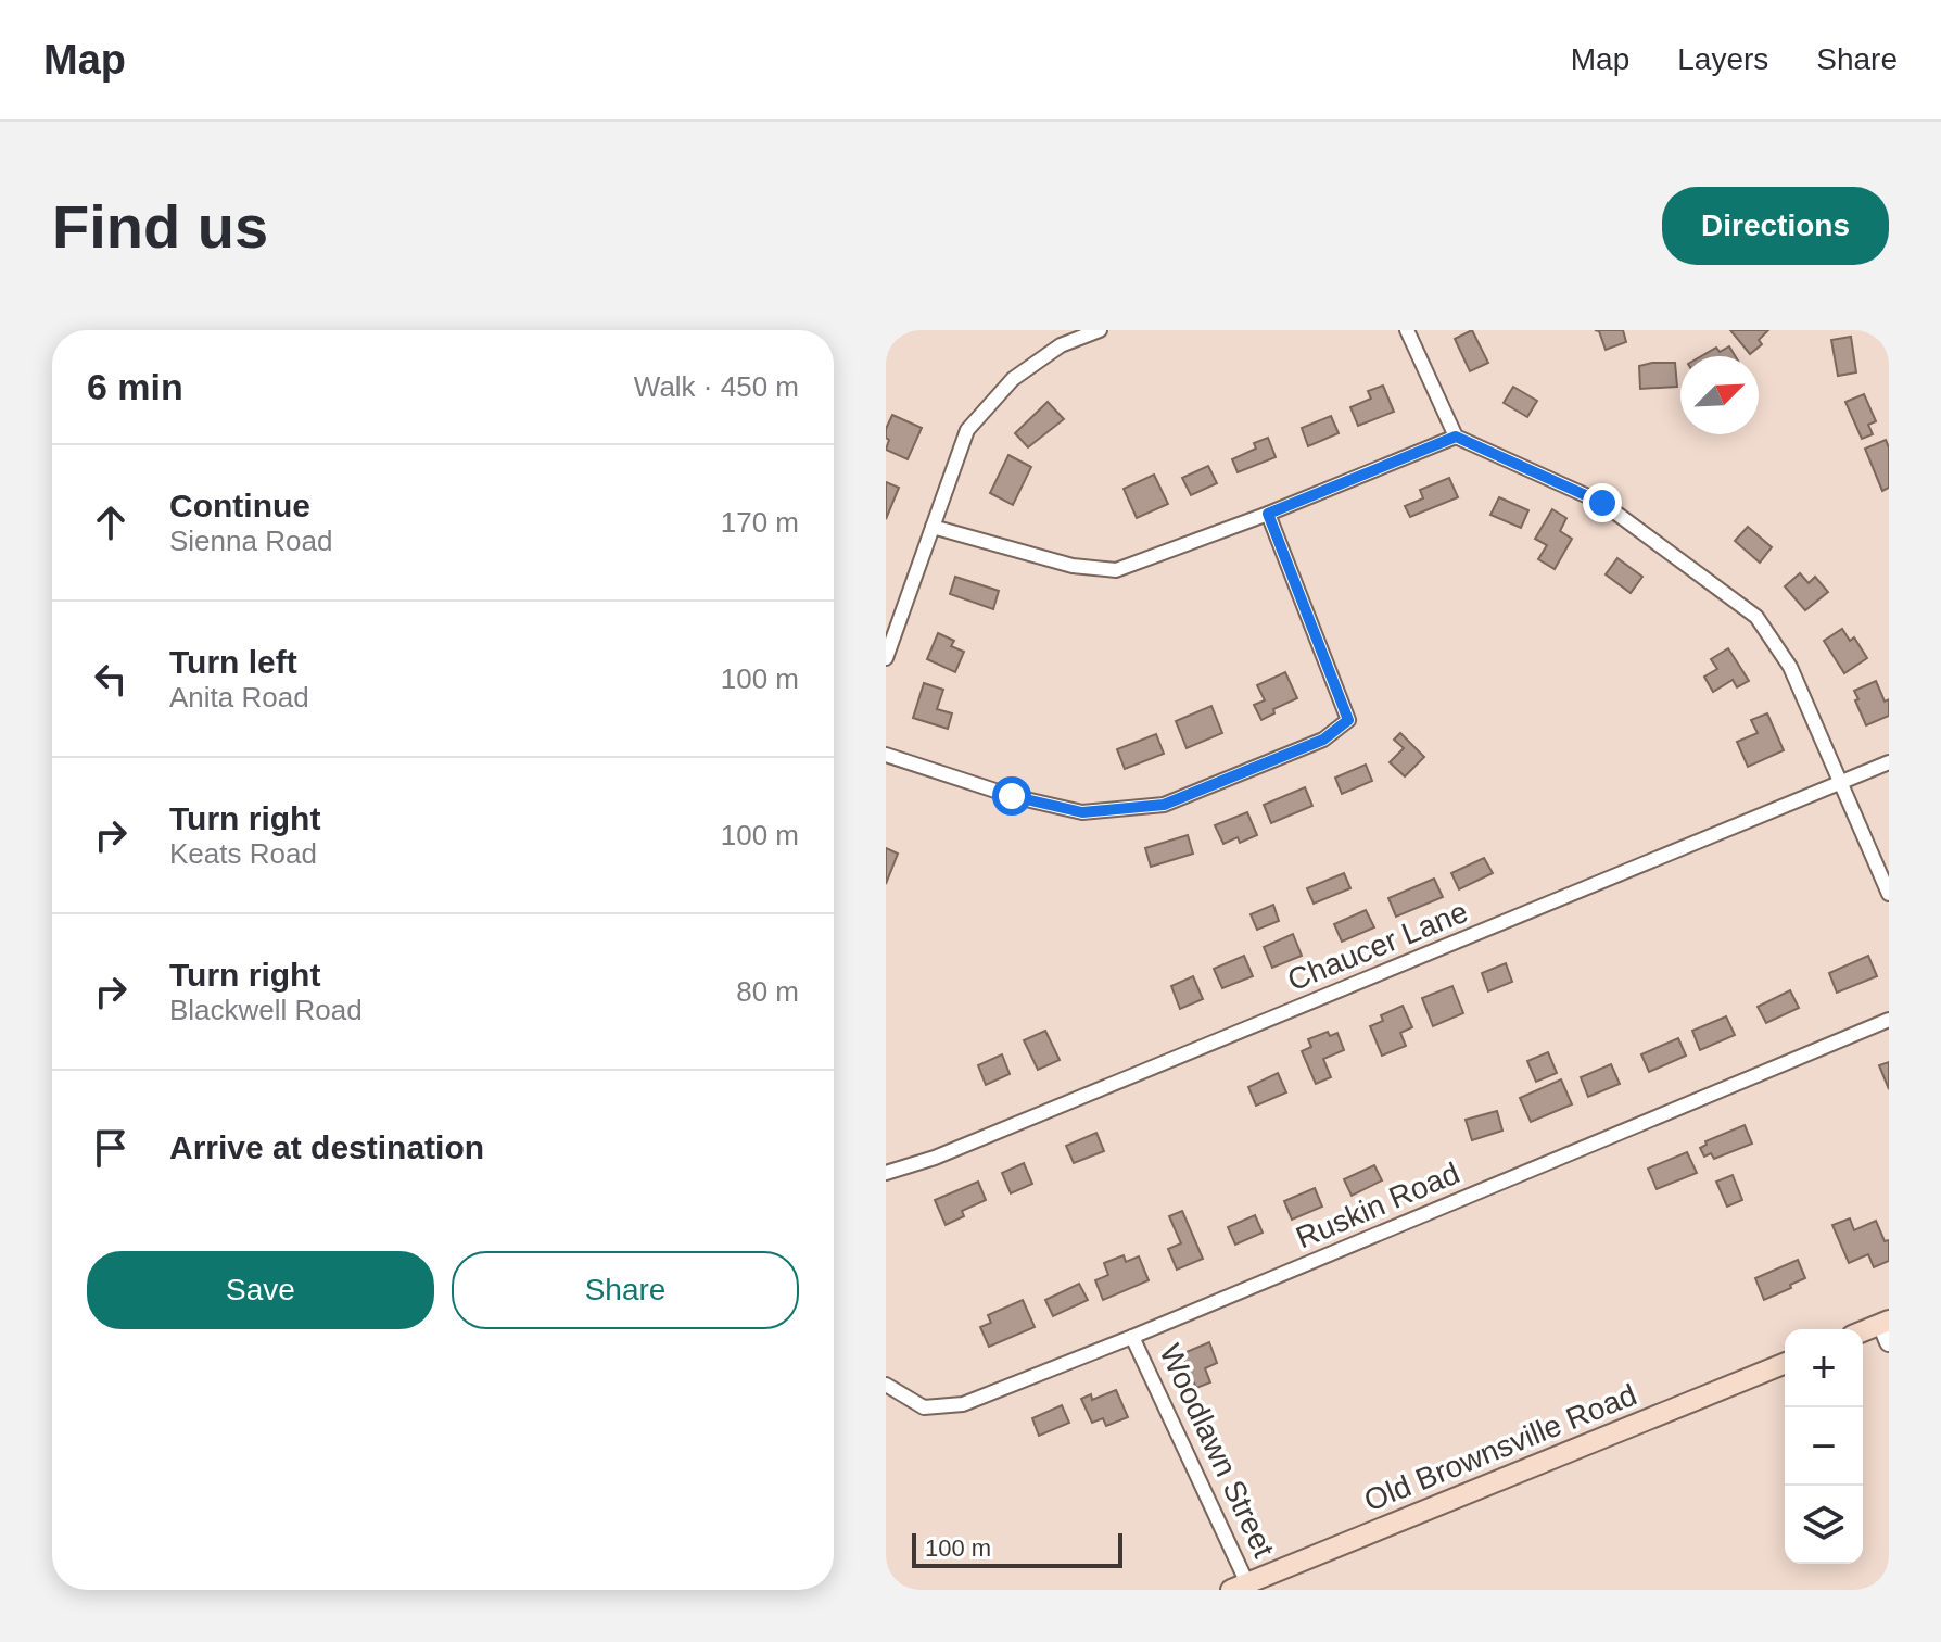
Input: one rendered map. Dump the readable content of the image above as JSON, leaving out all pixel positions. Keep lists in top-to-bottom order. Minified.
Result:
{"streets":{"main road":["Old Brownsville Road"],"street":["Chaucer Lane","Ruskin Road","Woodlawn Street"]},"crossings":[["Ruskin Road","Woodlawn Street"],["Old Brownsville Road","Woodlawn Street"]],"scale_bar":"100 m","north":"top right","page":{"header":"Map","nav":["Map","Layers","Share"],"buttons":["Directions",["Save","Share"]],"title":"Find us","heading":["6 min","Walk · 450 m"],"list":[["Continue","Sienna Road","170 m"],["Turn left","Anita Road","100 m"],["Turn right","Keats Road","100 m"],["Turn right","Blackwell Road","80 m"],"Arrive at destination"],"map_buttons":["+","−"],"scale":"100 m"}}
